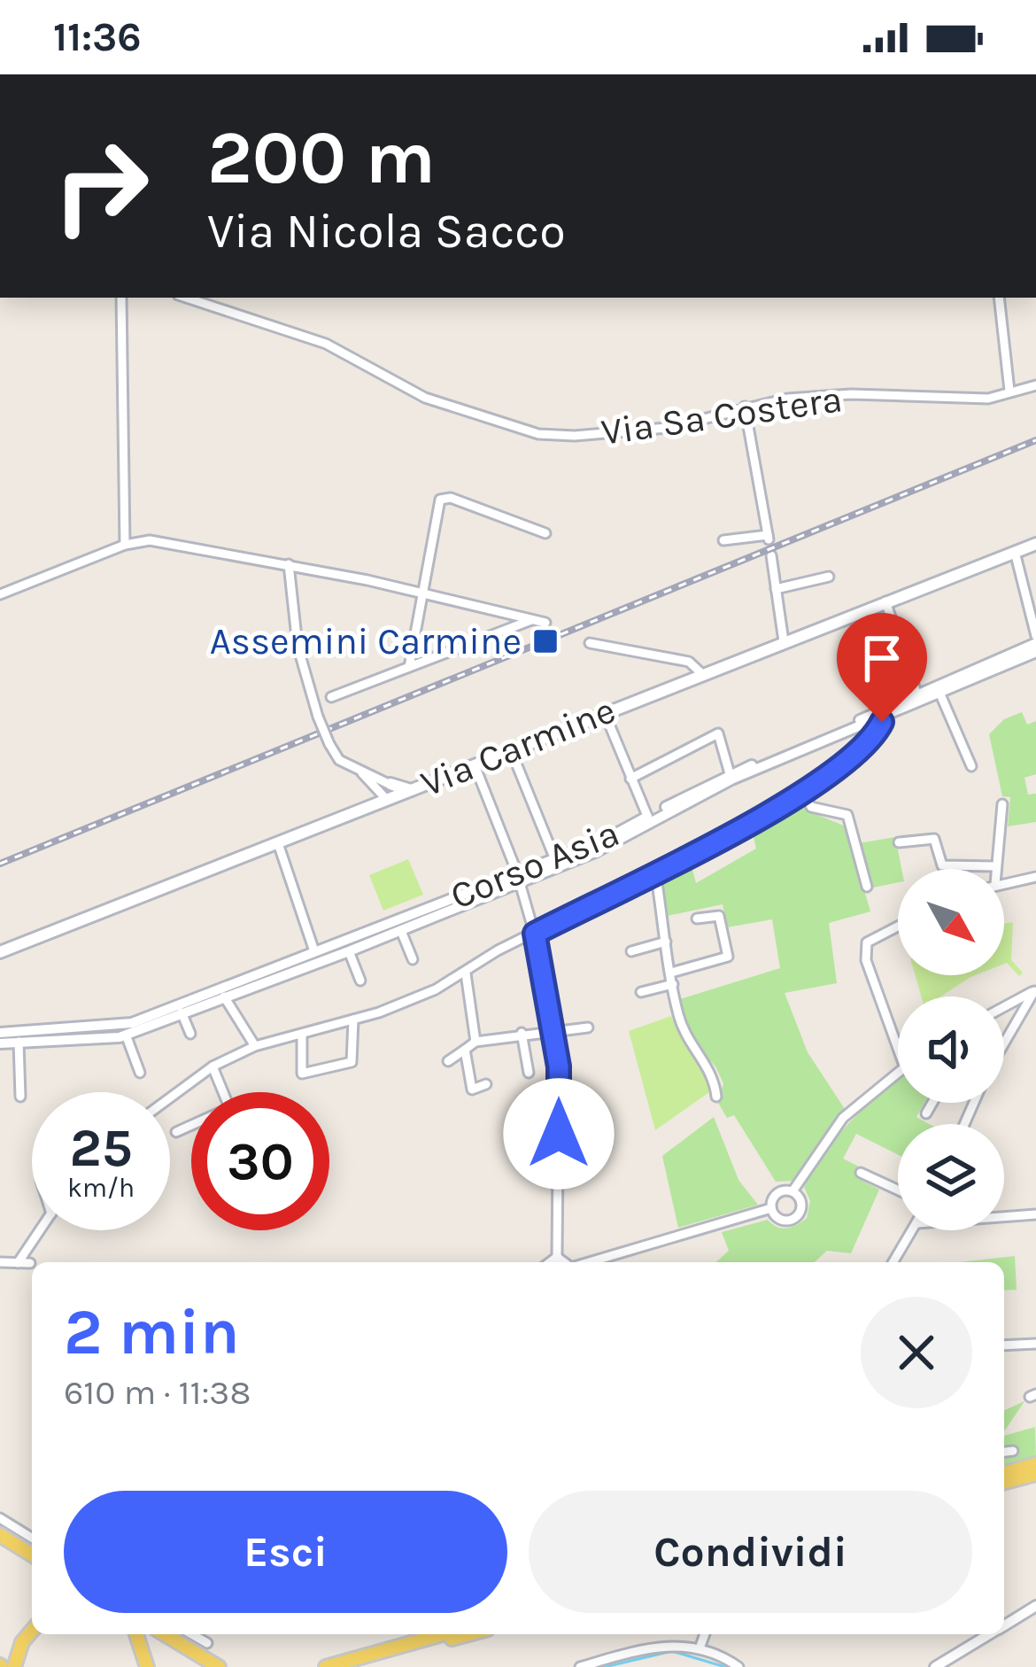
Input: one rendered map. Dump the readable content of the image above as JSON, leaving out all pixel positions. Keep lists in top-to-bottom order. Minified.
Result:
{"streets":{"main road":["Via Carmine"],"street":["Via Sa Costera","Corso Asia"]},"places":{"transit":["Assemini Carmine"]},"north":"bottom right","page":{"status":"11:36","turn":["200 m","Via Nicola Sacco"],"speed":"25 km/h","limit":"30","heading":["2 min","610 m · 11:38"],"buttons":["Esci","Condividi"]}}
